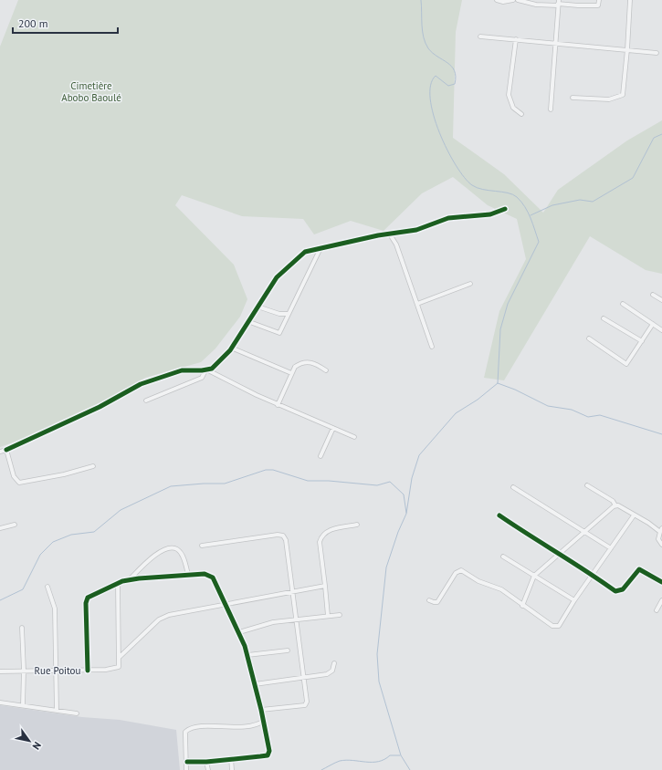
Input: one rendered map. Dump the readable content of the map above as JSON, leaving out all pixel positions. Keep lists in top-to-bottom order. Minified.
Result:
{"streets":{"street":["Rue Poitou"]},"parks":["Cimetière Abobo Baoulé"],"scale_bar":"200 m","north":"bottom right"}
